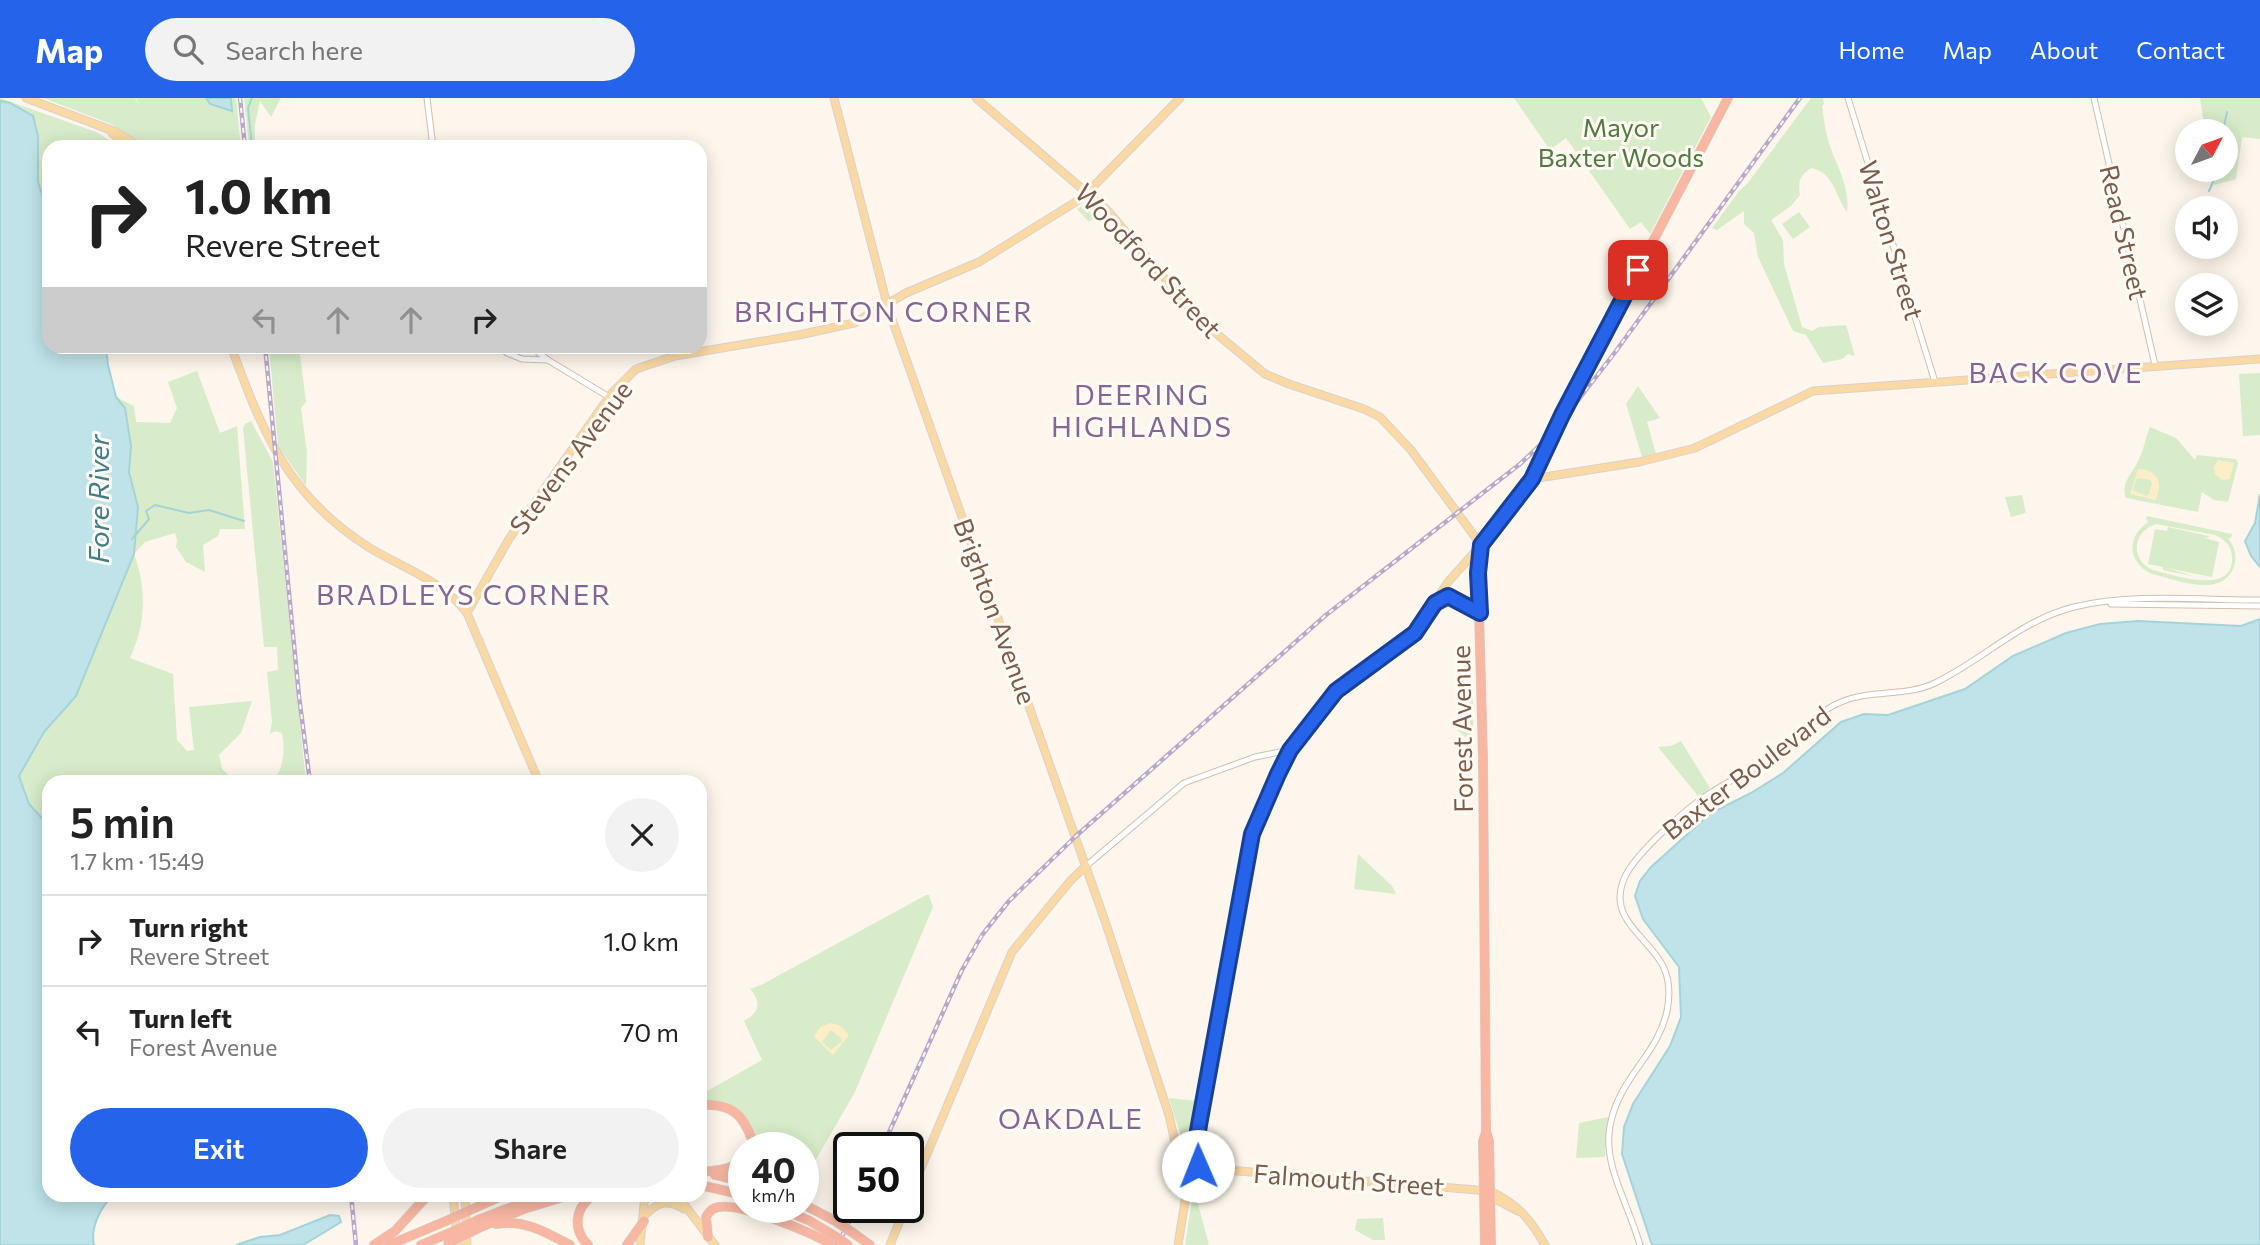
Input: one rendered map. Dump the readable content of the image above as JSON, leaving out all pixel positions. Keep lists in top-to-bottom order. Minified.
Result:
{"streets":{"highway":["Forest Avenue"],"main road":["Woodford Street","Stevens Avenue","Brighton Avenue","Falmouth Street"],"street":["Read Street","Walton Street","Baxter Boulevard"]},"crossings":[["Woodford Street","Stevens Avenue"],["Woodford Street","Forest Avenue"],["Stevens Avenue","Brighton Avenue"],["Brighton Avenue","Falmouth Street"],["Forest Avenue","Falmouth Street"]],"districts":["BRIGHTON CORNER","BACK COVE","DEERING HIGHLANDS","BRADLEYS CORNER","OAKDALE"],"water":["Fore River"],"parks":["Mayor Baxter Woods"],"north":"top right","page":{"header":"Map","search":"Search here","nav":["Home","Map","About","Contact"],"turn":["1.0 km","Revere Street"],"heading":["5 min","1.7 km · 15:49"],"list":[{"name":"Turn right","note":"Revere Street","value":"1.0 km"},{"name":"Turn left","note":"Forest Avenue","value":"70 m"}],"buttons":["Exit","Share"],"speed":"40 km/h","limit":"50"}}
